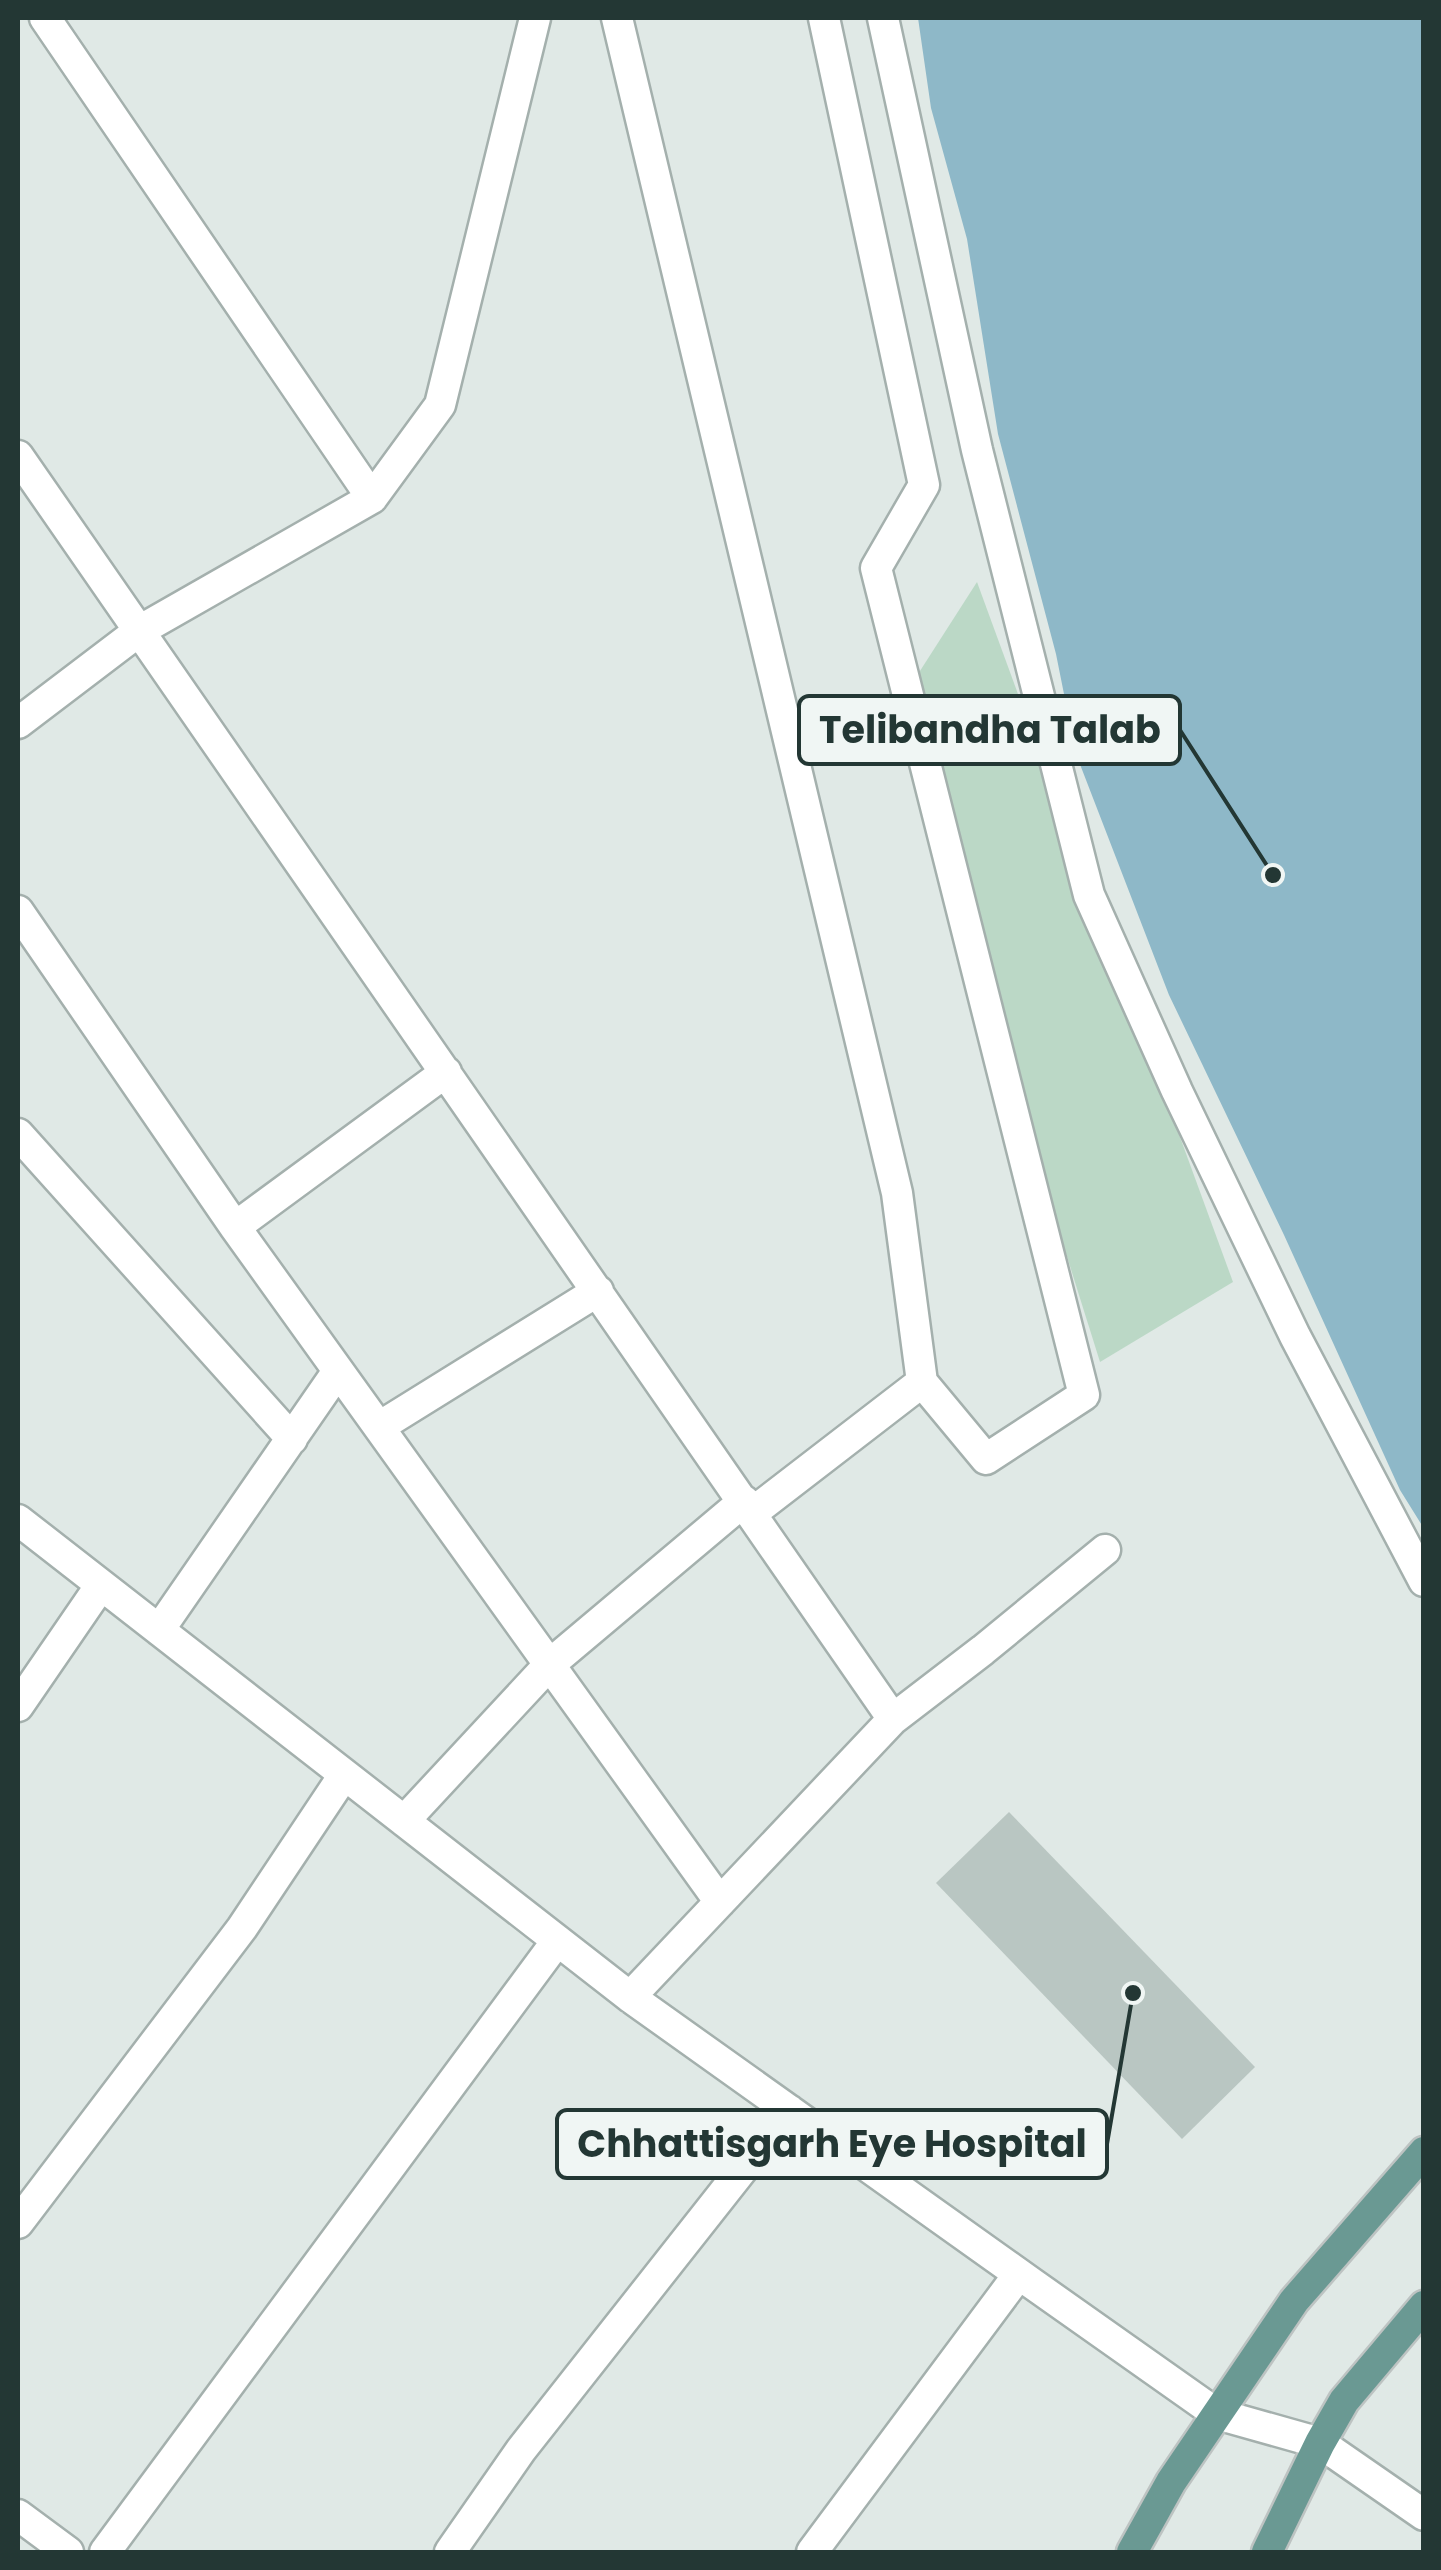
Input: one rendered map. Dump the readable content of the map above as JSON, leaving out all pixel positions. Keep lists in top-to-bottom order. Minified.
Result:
{"places":["Telibandha Talab","Chhattisgarh Eye Hospital"]}
